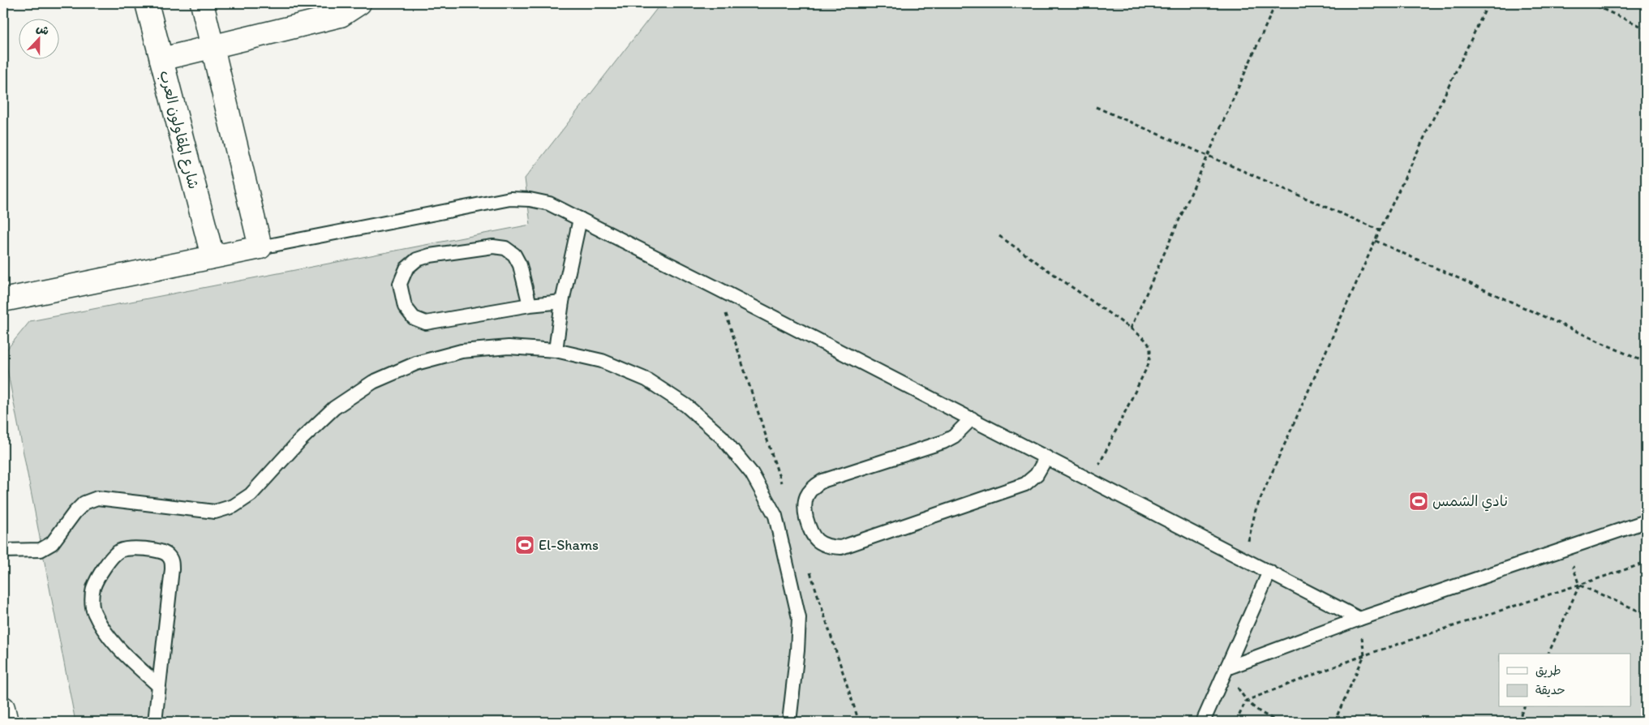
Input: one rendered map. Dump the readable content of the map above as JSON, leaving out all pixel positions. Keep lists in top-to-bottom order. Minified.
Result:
{"streets":{"street":["شارع المقاولون العرب"]},"places":{"sports":["نادي الشمس","El-Shams"]},"legend":["طريق","حديقة"],"north":"top"}
